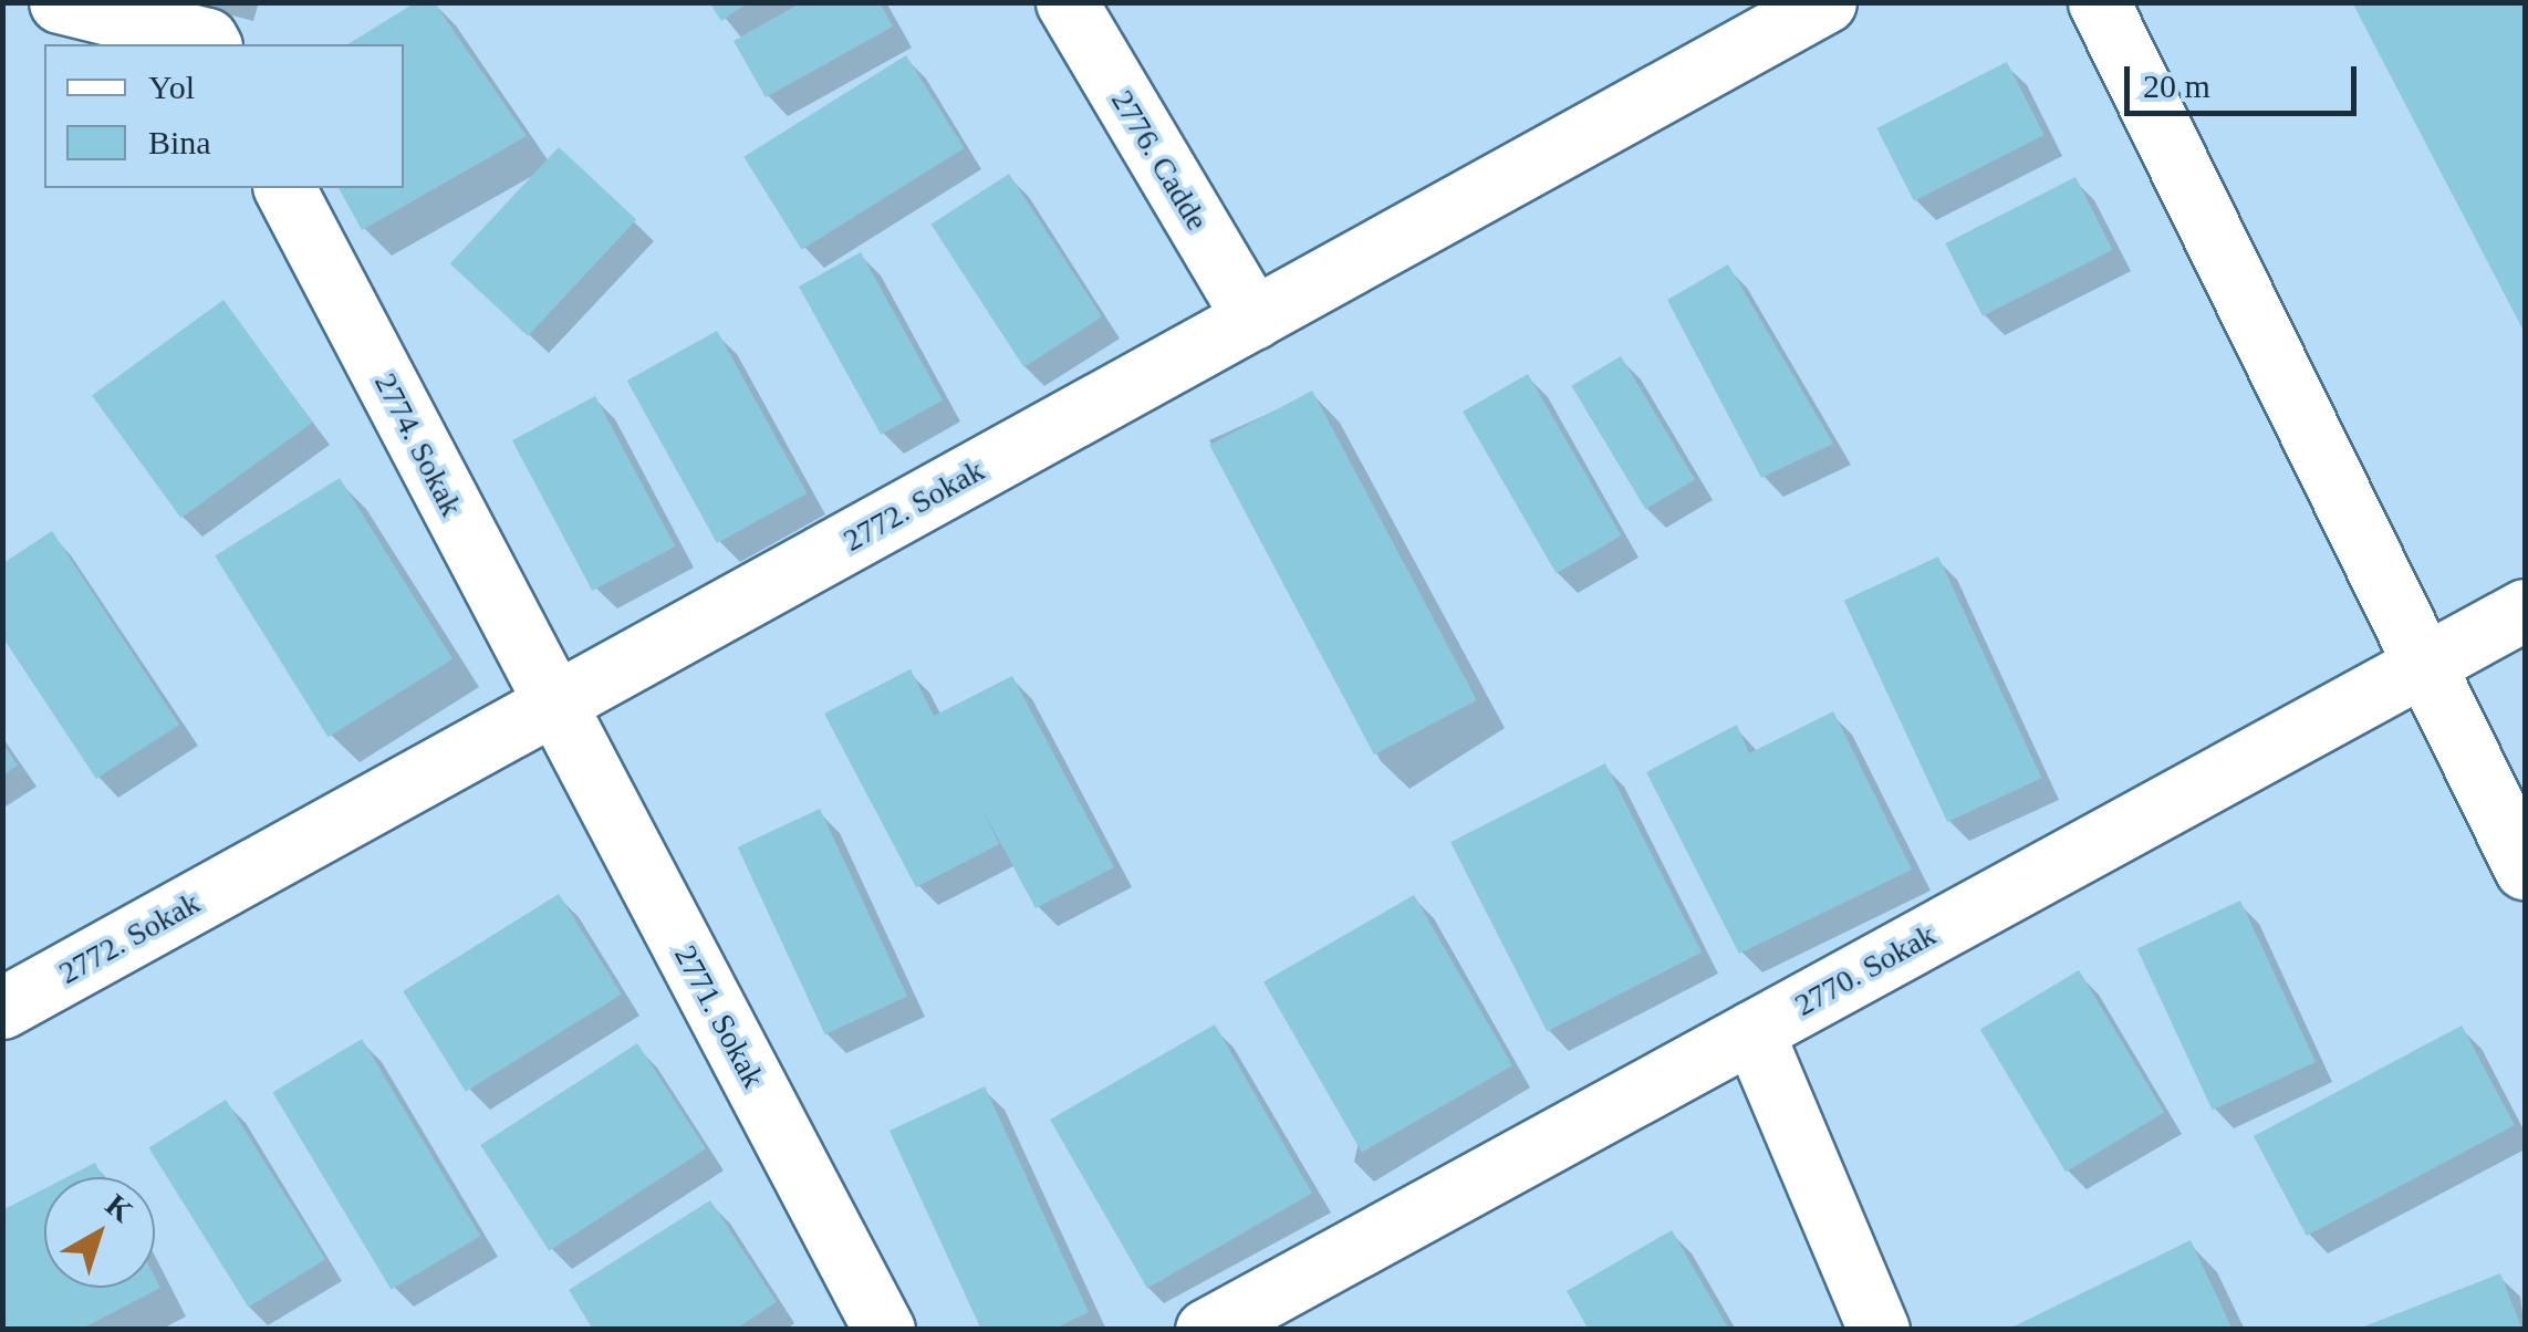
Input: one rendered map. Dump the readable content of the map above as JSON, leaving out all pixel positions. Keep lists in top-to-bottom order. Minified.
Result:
{"streets":{"street":["2776. Cadde","2774. Sokak","2772. Sokak","2770. Sokak","2771. Sokak"]},"crossings":[["2776. Cadde","2772. Sokak"],["2774. Sokak","2772. Sokak"],["2774. Sokak","2771. Sokak"],["2772. Sokak","2771. Sokak"]],"legend":["Yol","Bina"],"scale_bar":"20 m","north":"top right"}
